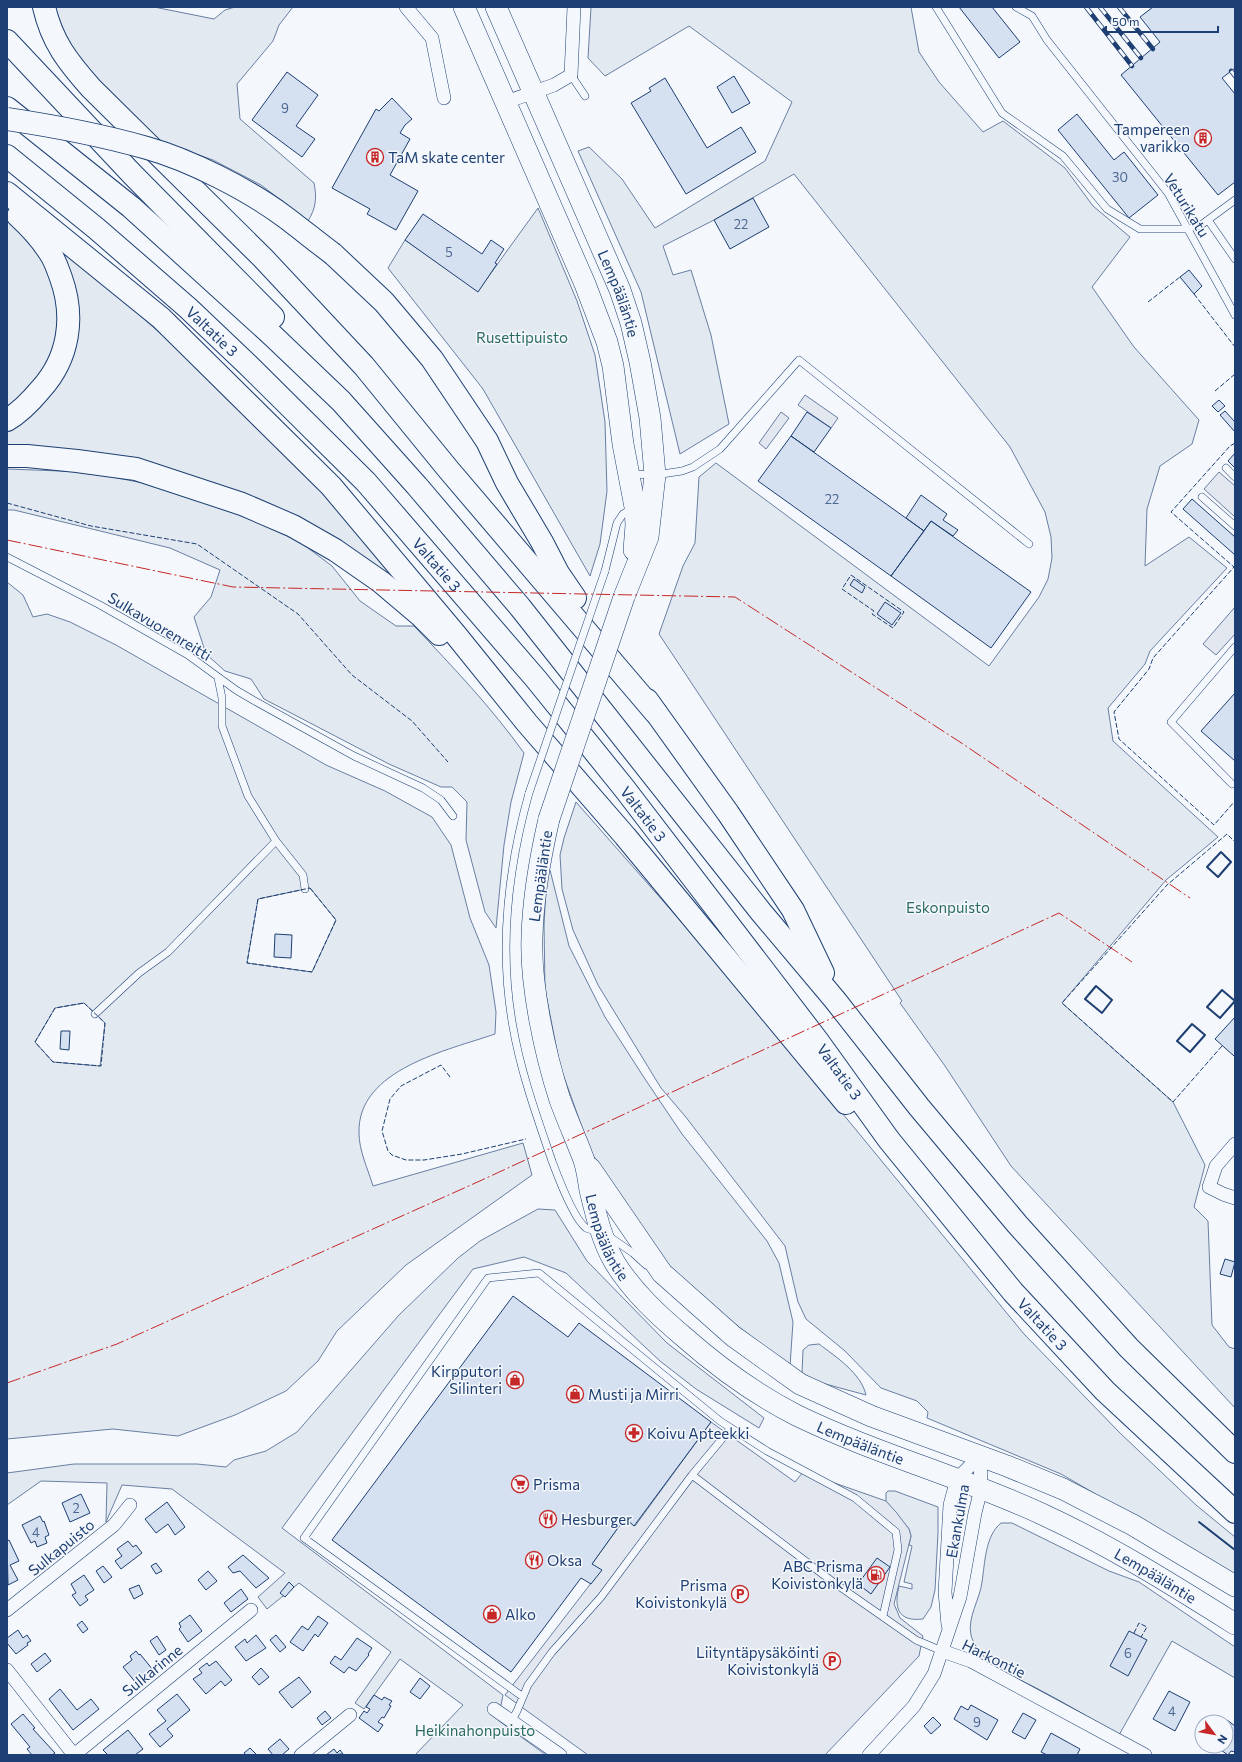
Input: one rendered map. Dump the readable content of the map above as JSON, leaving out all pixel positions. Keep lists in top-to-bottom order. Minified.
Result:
{"streets":{"highway":["Valtatie 3"],"main road":["Lempääläntie"],"street":["Ekankulma","Sulkapuisto","Harkontie","Sulkarinne"],"lane":["Veturikatu","Sulkavuorenreitti"]},"crossings":[["Lempääläntie","Ekankulma"],["Ekankulma","Harkontie"]],"parks":["Rusettipuisto","Eskonpuisto","Heikinahonpuisto"],"places":{"building":["Tampereen varikko","TaM skate center"],"shop":["Kirpputori Silinteri","Musti ja Mirri","Alko"],"pharmacy":["Koivu Apteekki"],"supermarket":["Prisma"],"restaurant":["Hesburger","Oksa"],"fuel station":["ABC Prisma Koivistonkylä"],"parking":["Prisma Koivistonkylä","Liityntäpysäköinti Koivistonkylä"]},"house_numbers":["9","30","22","5","22","2","4","6","4","9"],"scale_bar":"50 m","north":"bottom right"}
